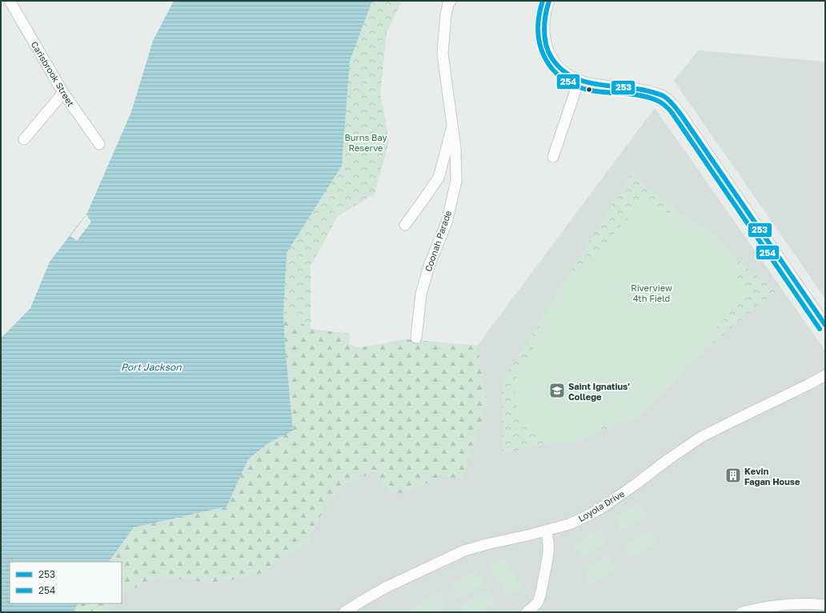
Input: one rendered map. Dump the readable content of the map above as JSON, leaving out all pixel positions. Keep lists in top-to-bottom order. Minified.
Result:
{"streets":{"street":["Carisbrook Street","Coonah Parade","Loyola Drive"]},"water":["Port Jackson"],"parks":["Burns Bay Reserve","Riverview 4th Field"],"places":{"school or university":["Saint Ignatius' College"],"building":["Kevin Fagan House"]},"lines":["transit line 253","transit line 254"],"legend":["253","254"]}
